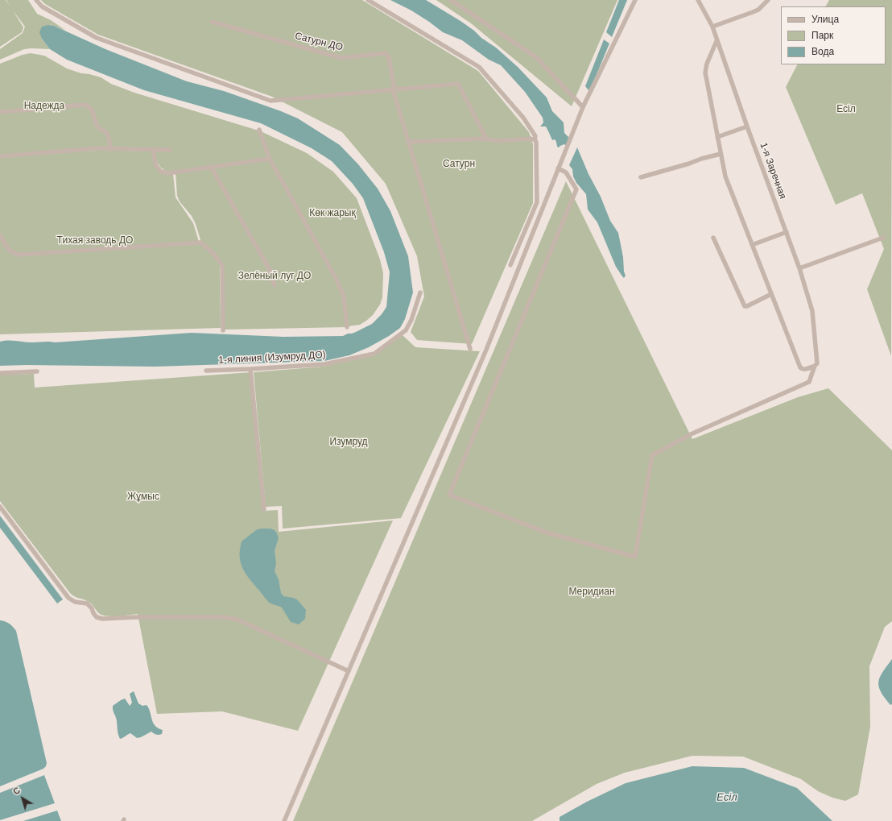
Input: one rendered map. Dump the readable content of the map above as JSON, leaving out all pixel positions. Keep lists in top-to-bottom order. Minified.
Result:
{"streets":{"street":["Сатурн ДО","1-я Заречная","1-я линия (Изумруд ДО)"]},"water":["Есіл"],"parks":["Надежда","Есіл","Сатурн","Көк жарық","Тихая заводь ДО","Зелёный луг ДО","Изумруд","Жұмыс","Меридиан"],"legend":["Улица","Парк","Вода"],"north":"top left"}
